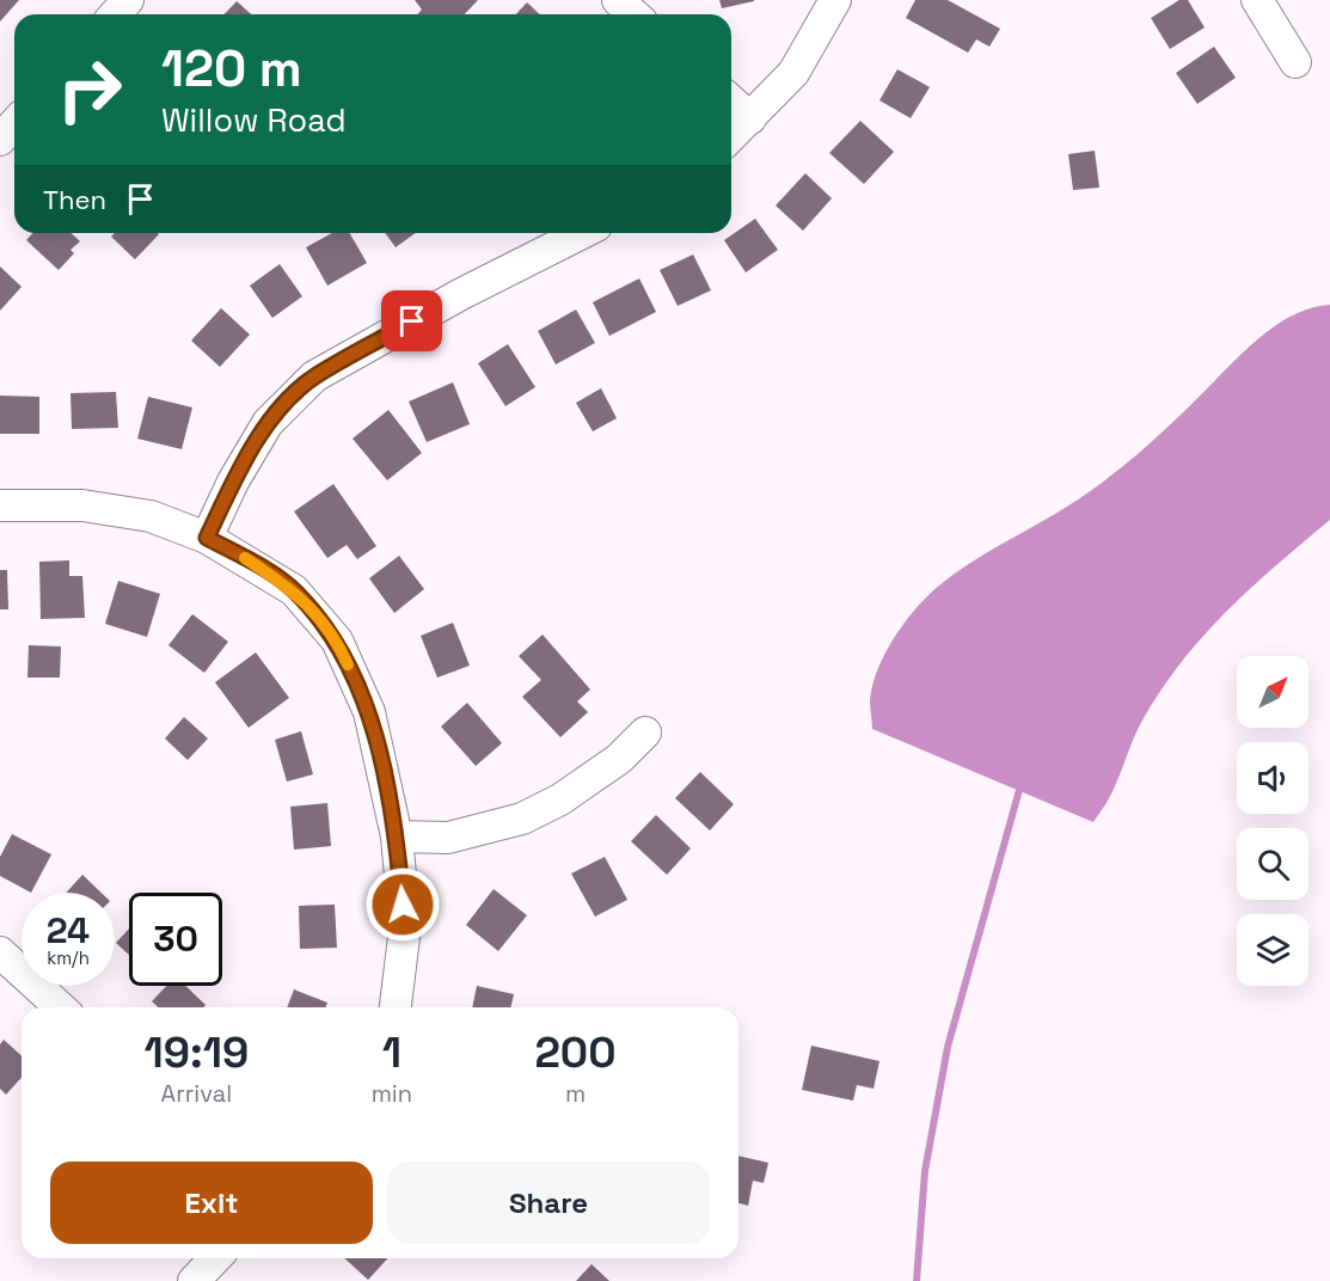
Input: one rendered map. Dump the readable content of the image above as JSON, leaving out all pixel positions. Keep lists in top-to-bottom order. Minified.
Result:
{"north":"top right","page":{"turn":["120 m","Willow Road"],"then":"Then","speed":"24 km/h","limit":"30","eta":["19:19","Arrival","1","min","200","m"],"buttons":["Exit","Share"]}}
